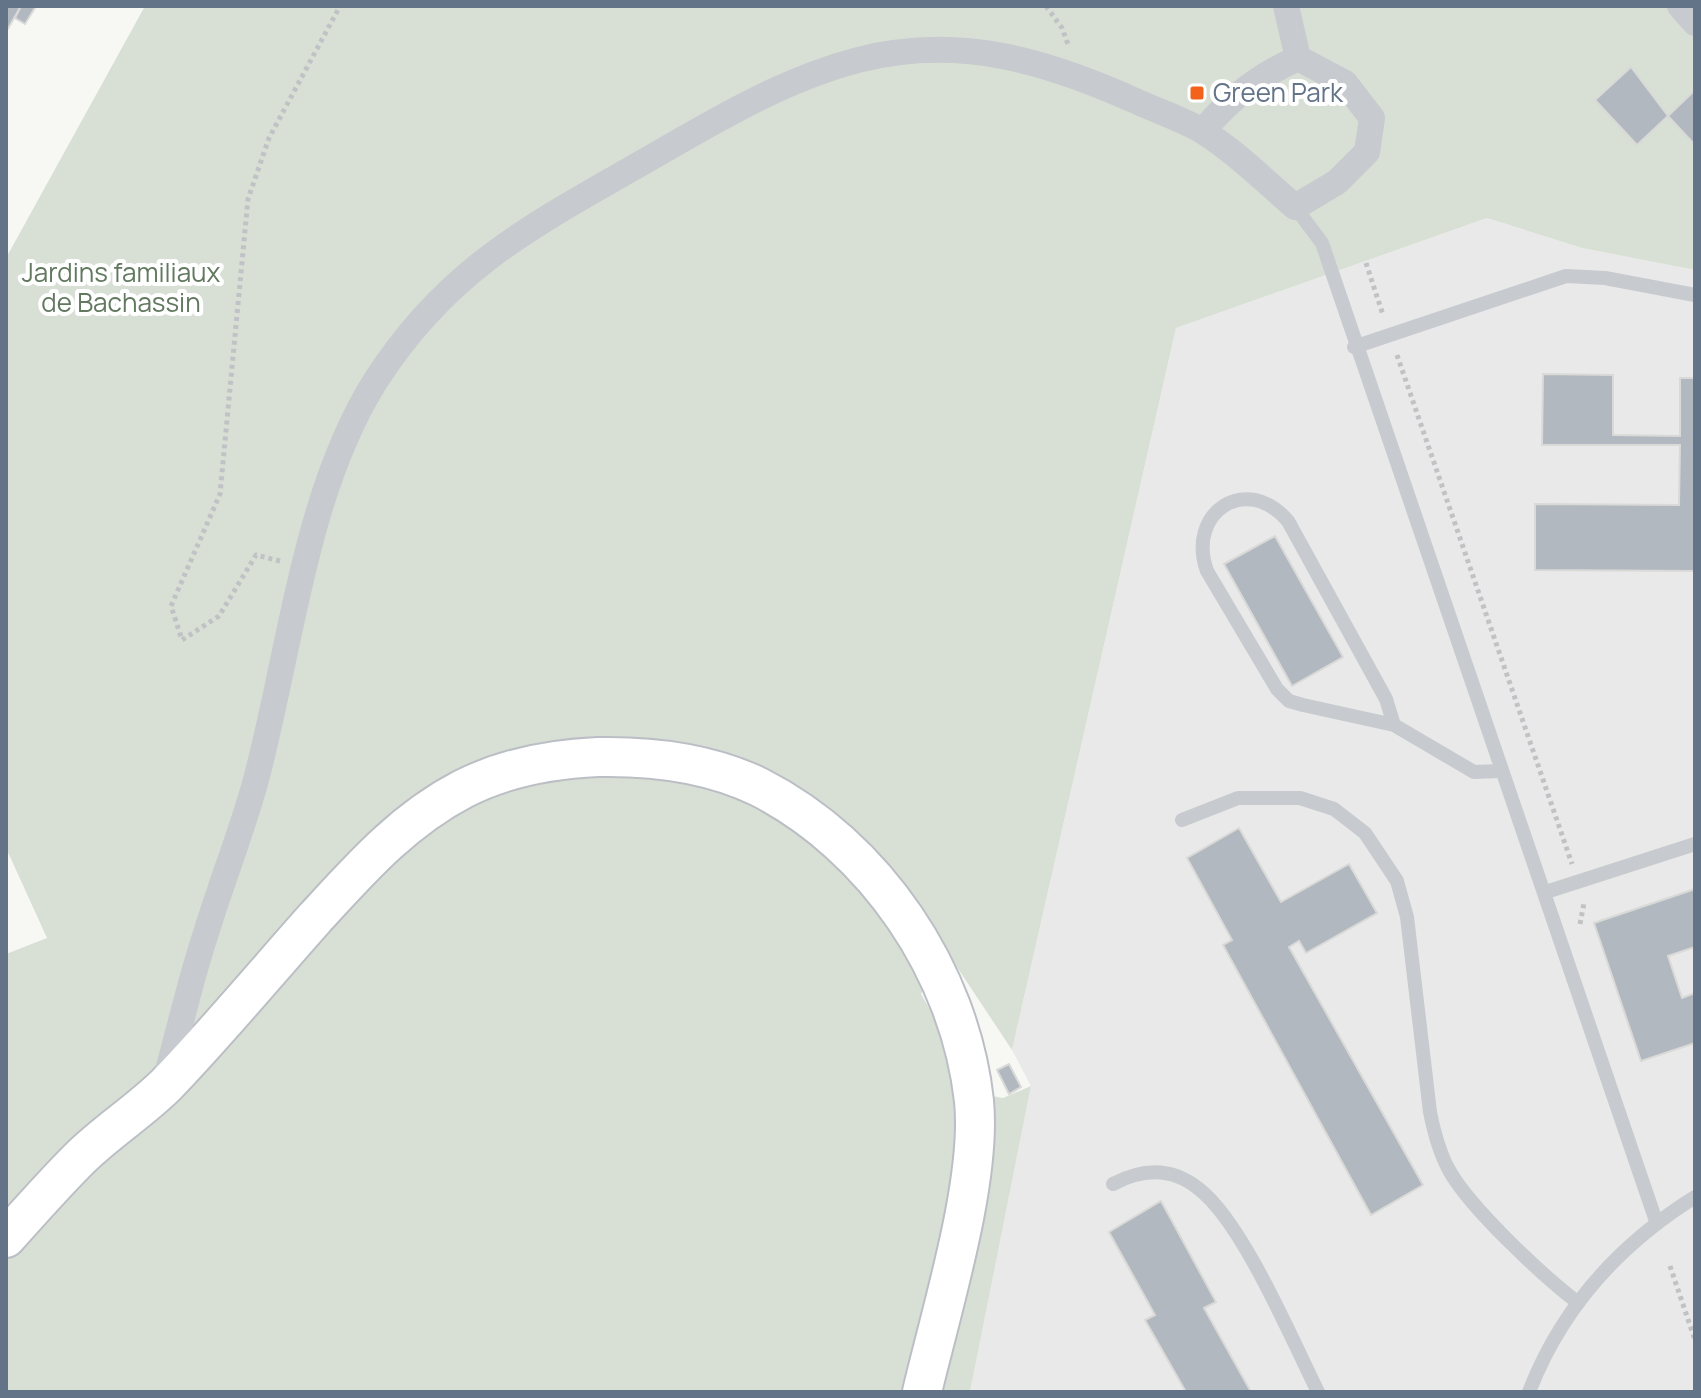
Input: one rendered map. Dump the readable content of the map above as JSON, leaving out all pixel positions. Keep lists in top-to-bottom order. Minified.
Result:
{"parks":["Jardins familiaux de Bachassin"],"places":{"transit":["Green Park"]}}
